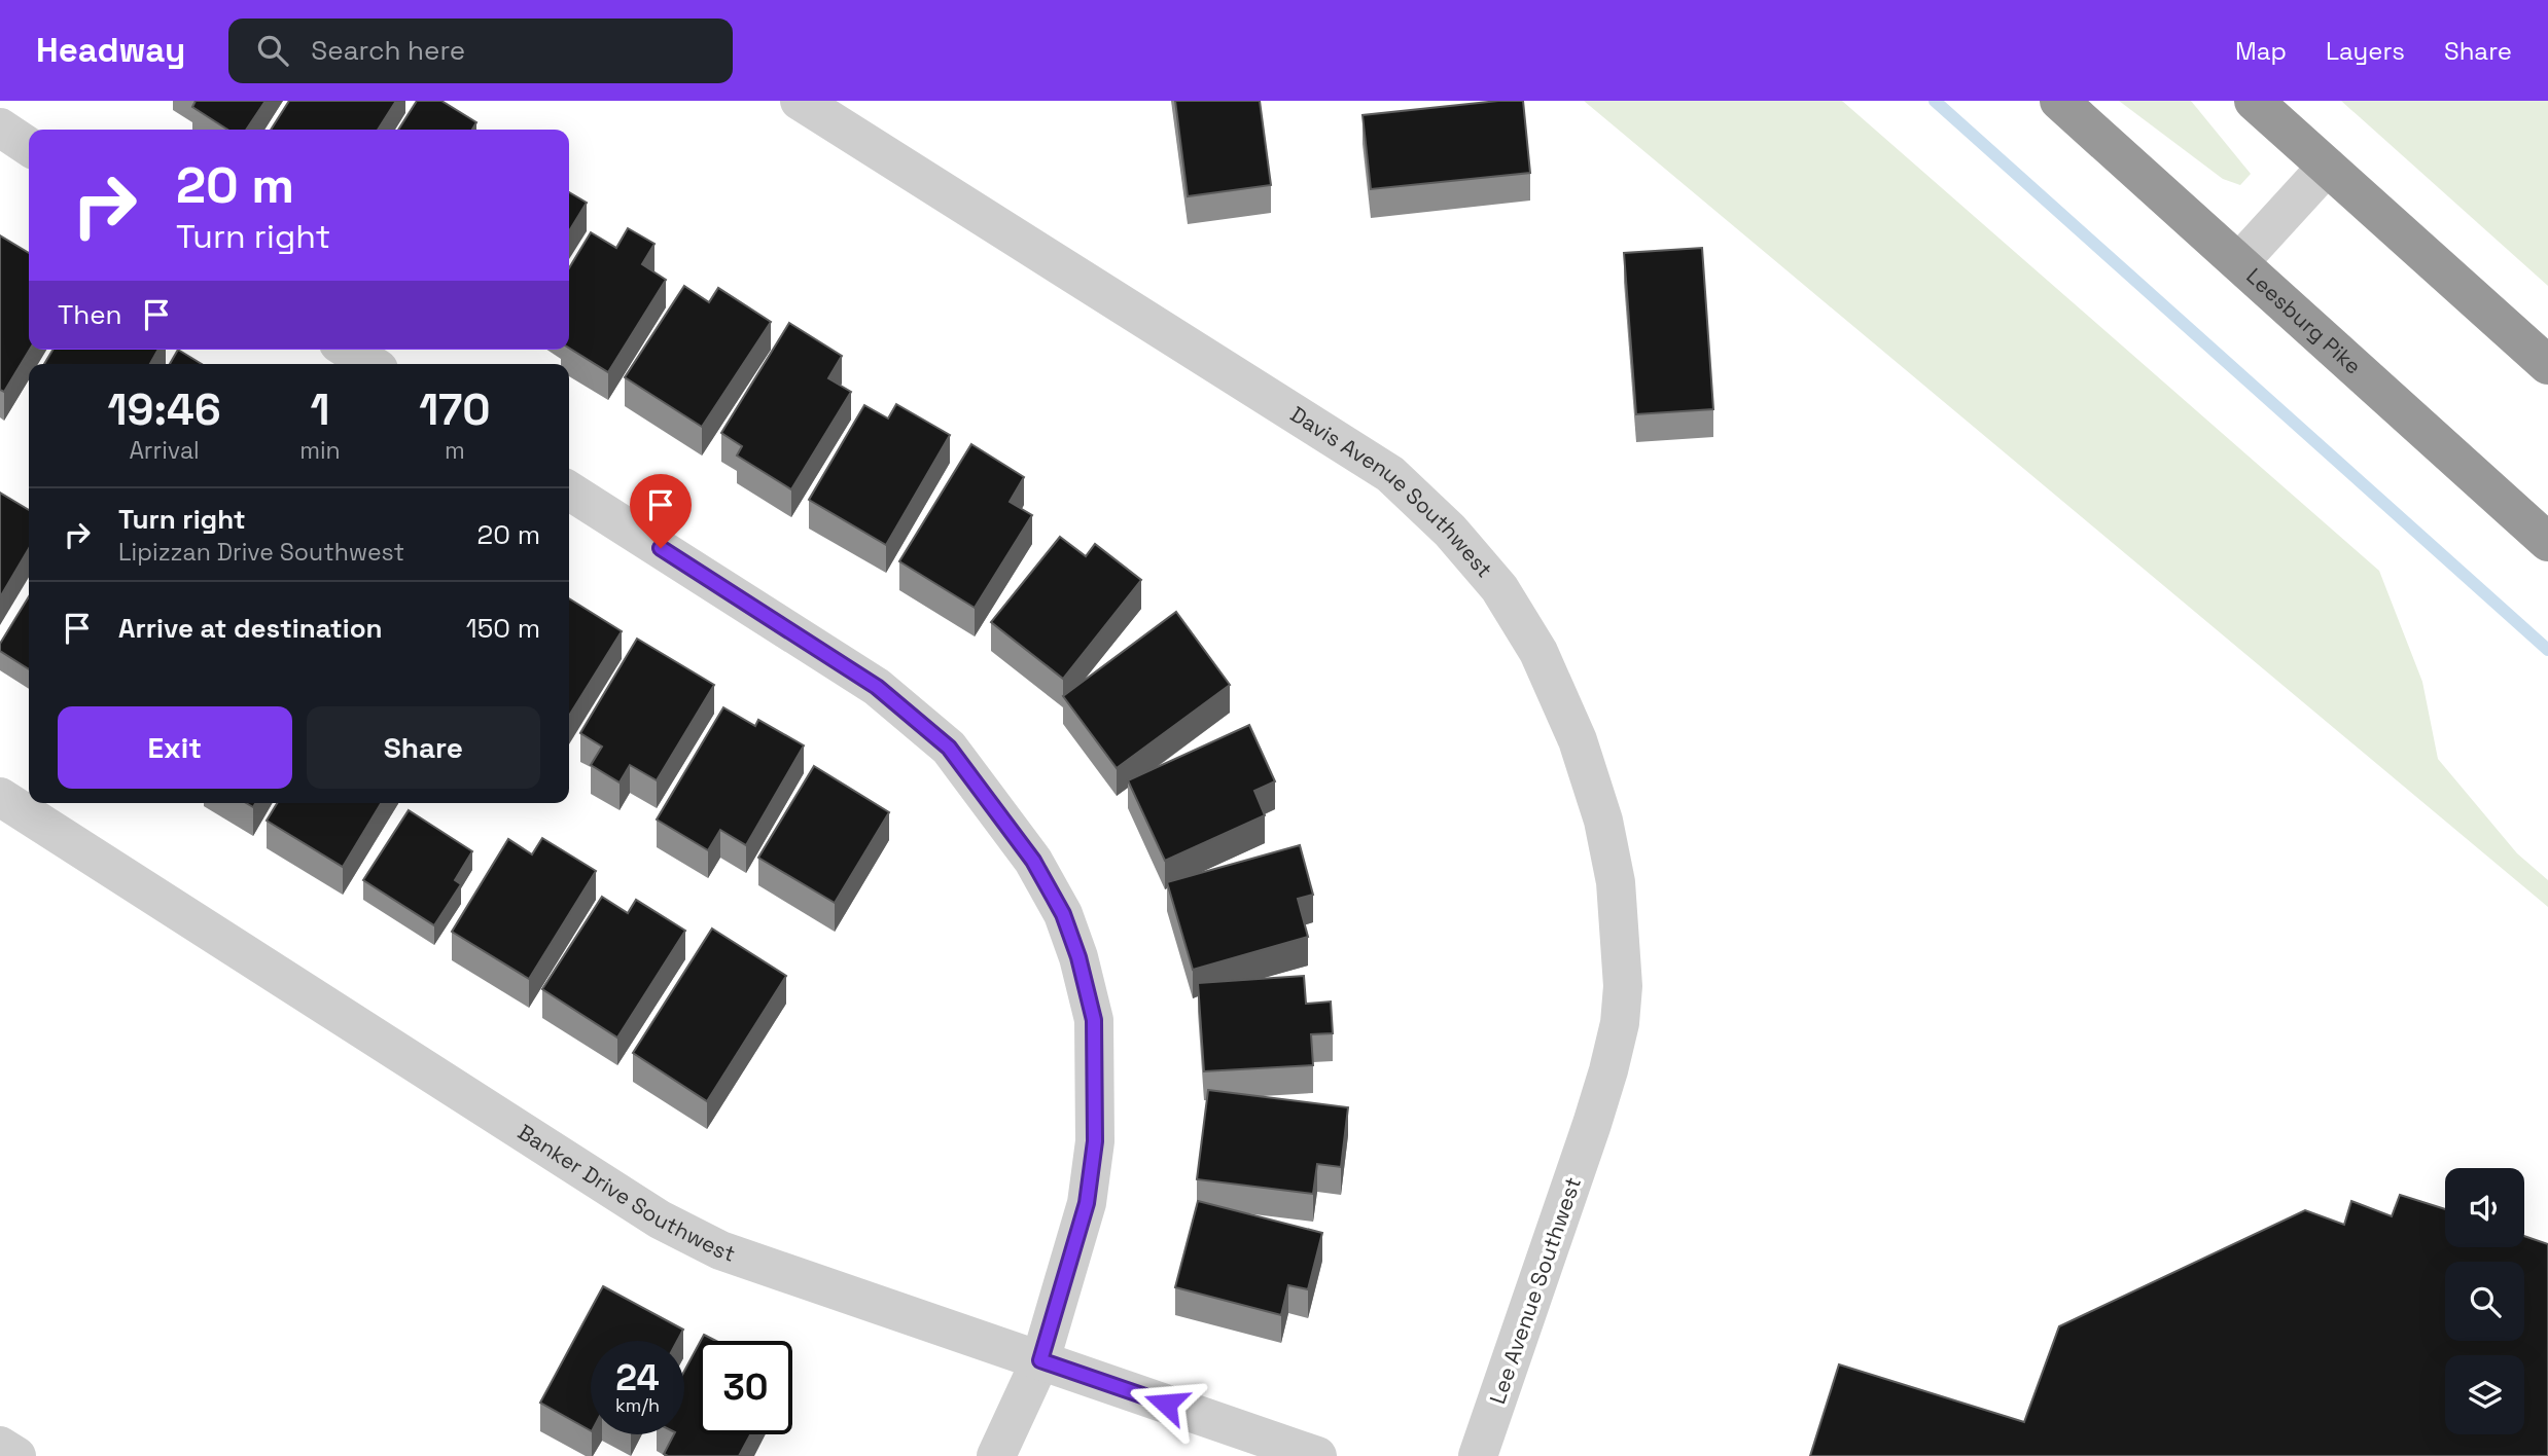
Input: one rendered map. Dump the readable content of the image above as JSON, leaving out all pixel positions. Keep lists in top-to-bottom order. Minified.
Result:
{"streets":{"highway":["Leesburg Pike"],"street":["Davis Avenue Southwest","Banker Drive Southwest","Lee Avenue Southwest"]},"crossings":[["Davis Avenue Southwest","Lee Avenue Southwest"]],"page":{"header":"Headway","search":"Search here","nav":["Map","Layers","Share"],"turn":["20 m","Turn right"],"then":"Then","eta":["19:46","Arrival","1","min","170","m"],"list":[{"name":"Turn right","note":"Lipizzan Drive Southwest","value":"20 m"},{"name":"Arrive at destination","value":"150 m"}],"buttons":["Exit","Share"],"speed":"24 km/h","limit":"30"}}
